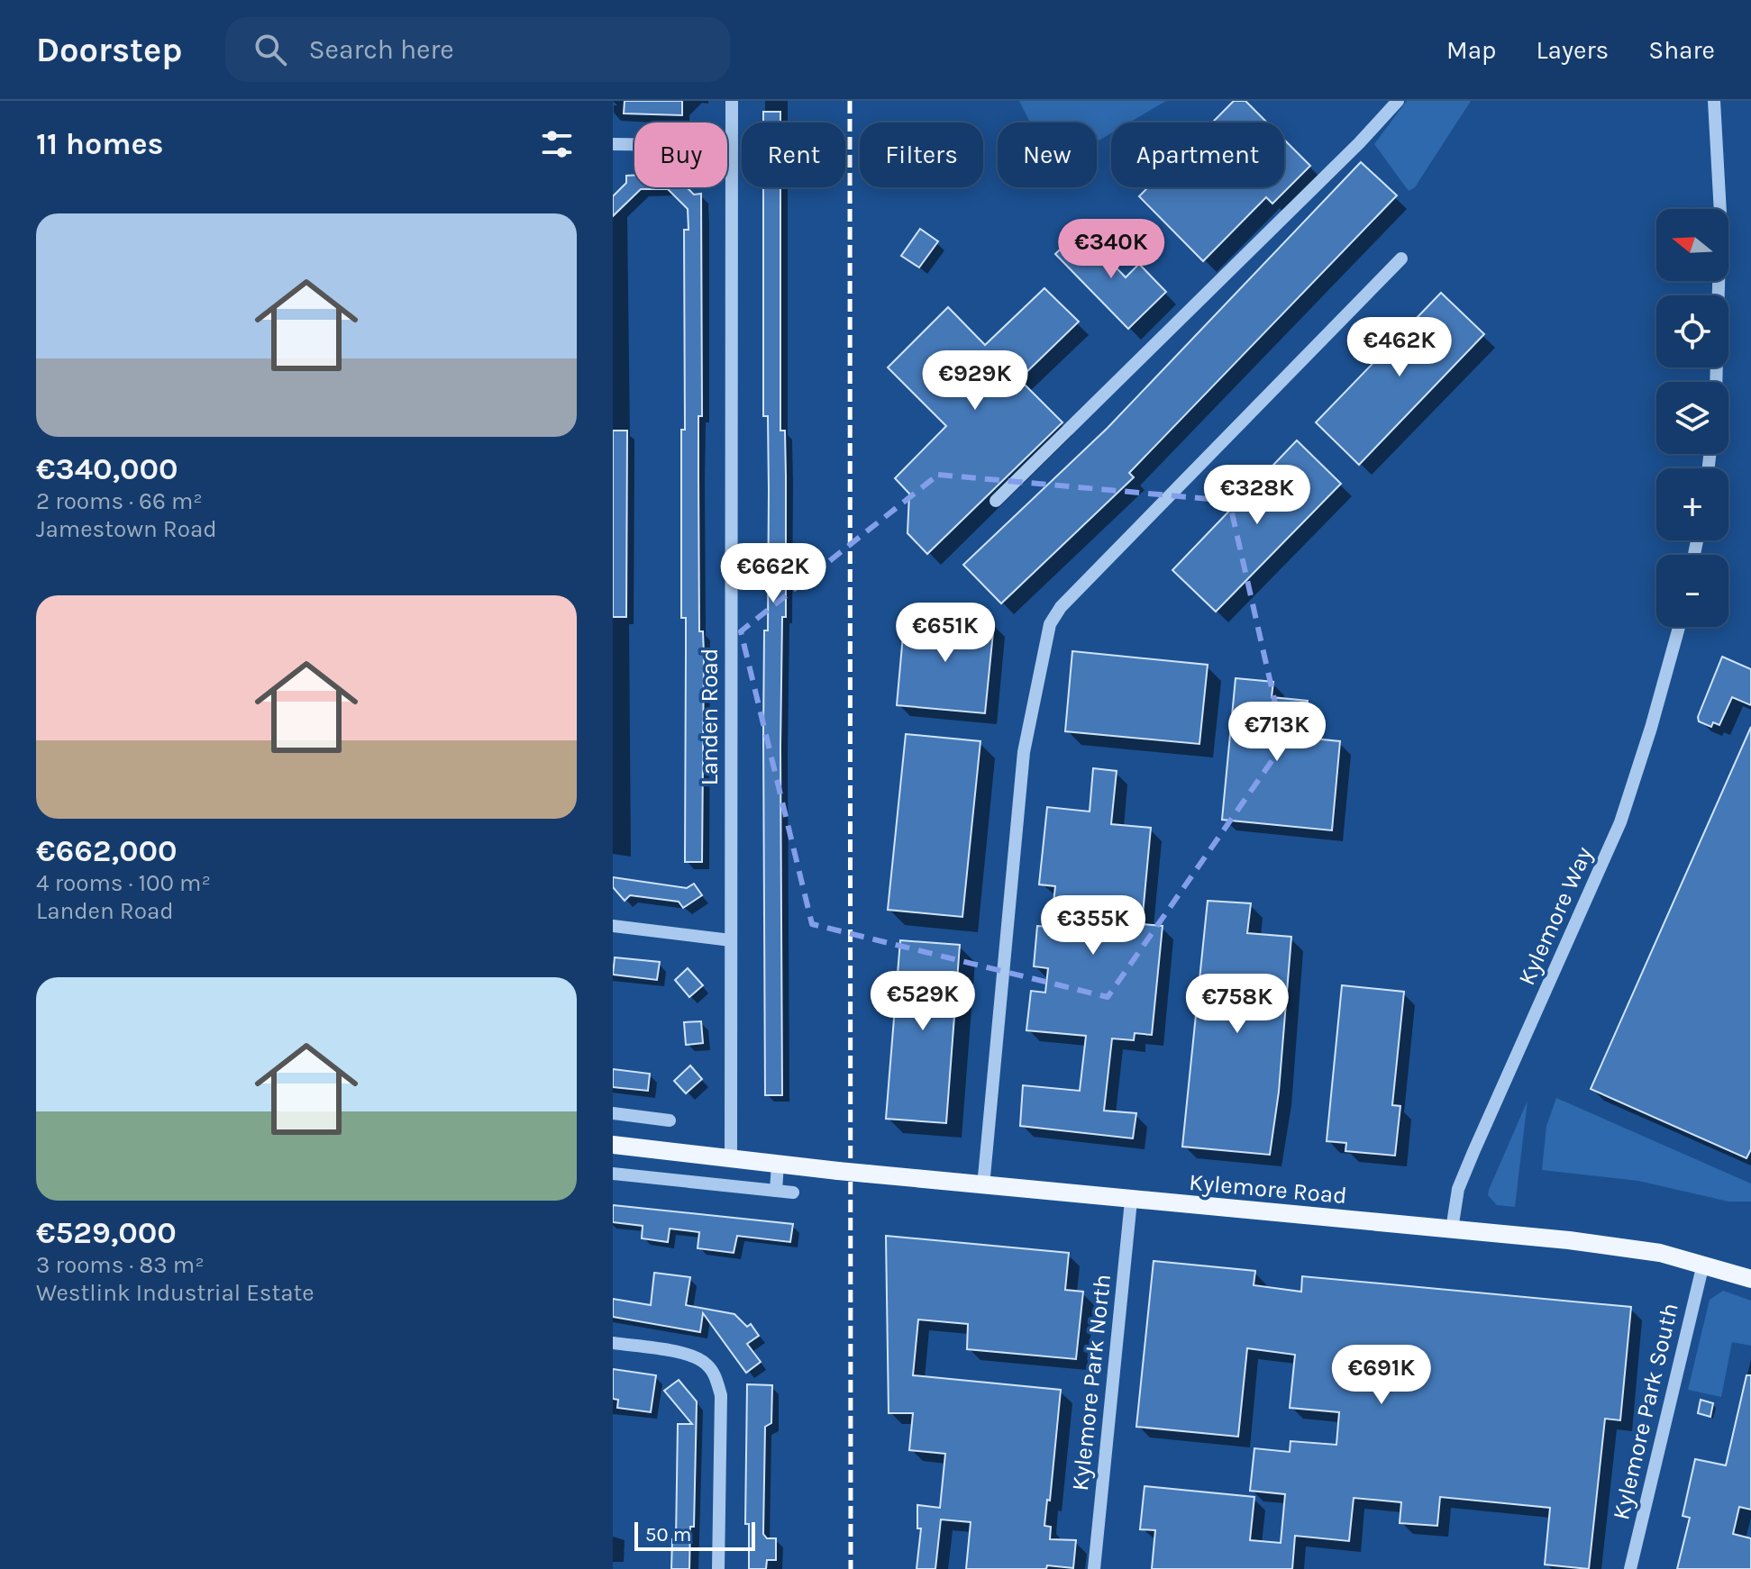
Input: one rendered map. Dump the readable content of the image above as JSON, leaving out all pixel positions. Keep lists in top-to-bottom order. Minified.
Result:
{"streets":{"main road":["Kylemore Road"],"street":["Landen Road","Kylemore Way","Kylemore Park North","Kylemore Park South"]},"crossings":[["Landen Road","Kylemore Road"],["Kylemore Way","Kylemore Road"],["Kylemore Road","Kylemore Park North"],["Kylemore Road","Kylemore Park South"]],"scale_bar":"50 m","north":"left","page":{"header":"Doorstep","search":"Search here","nav":["Map","Layers","Share"],"heading":"11 homes","chip":["Buy","Rent","Filters","New","Apartment"],"list":[{"name":"€340,000","note":"2 rooms · 66 m² · Jamestown Road"},{"name":"€662,000","note":"4 rooms · 100 m² · Landen Road"},{"name":"€529,000","note":"3 rooms · 83 m² · Westlink Industrial Estate"}],"map_buttons":["+","−"],"price":["€340K","€462K","€929K","€328K","€662K","€651K","€713K","€355K","€529K","€758K","€691K"],"scale":"50 m"}}
